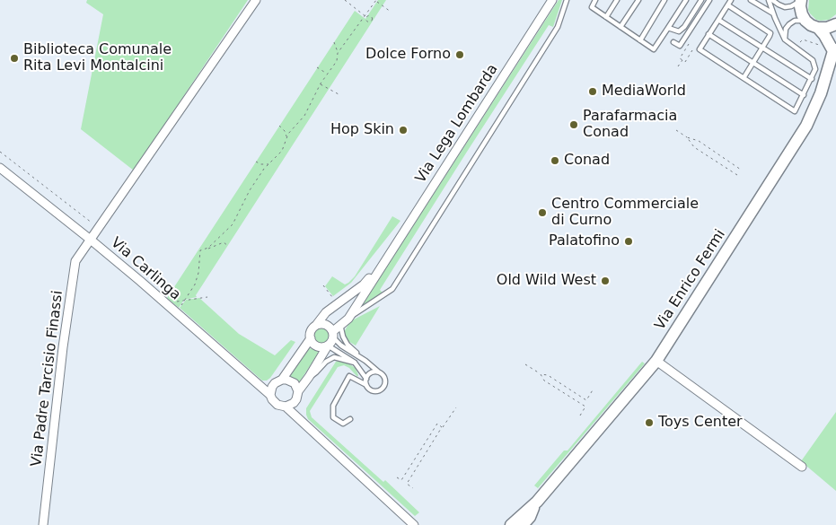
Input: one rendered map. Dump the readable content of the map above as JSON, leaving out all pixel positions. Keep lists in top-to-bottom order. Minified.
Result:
{"streets":{"street":["Via Lega Lombarda","Via Carlinga","Via Enrico Fermi","Via Padre Tarcisio Finassi"]},"crossings":[["Via Lega Lombarda","Via Carlinga"],["Via Carlinga","Via Padre Tarcisio Finassi"]],"places":["Dolce Forno","Biblioteca Comunale Rita Levi Montalcini","MediaWorld","Parafarmacia Conad","Hop Skin","Conad","Centro Commerciale di Curno","Palatofino","Old Wild West","Toys Center"]}
